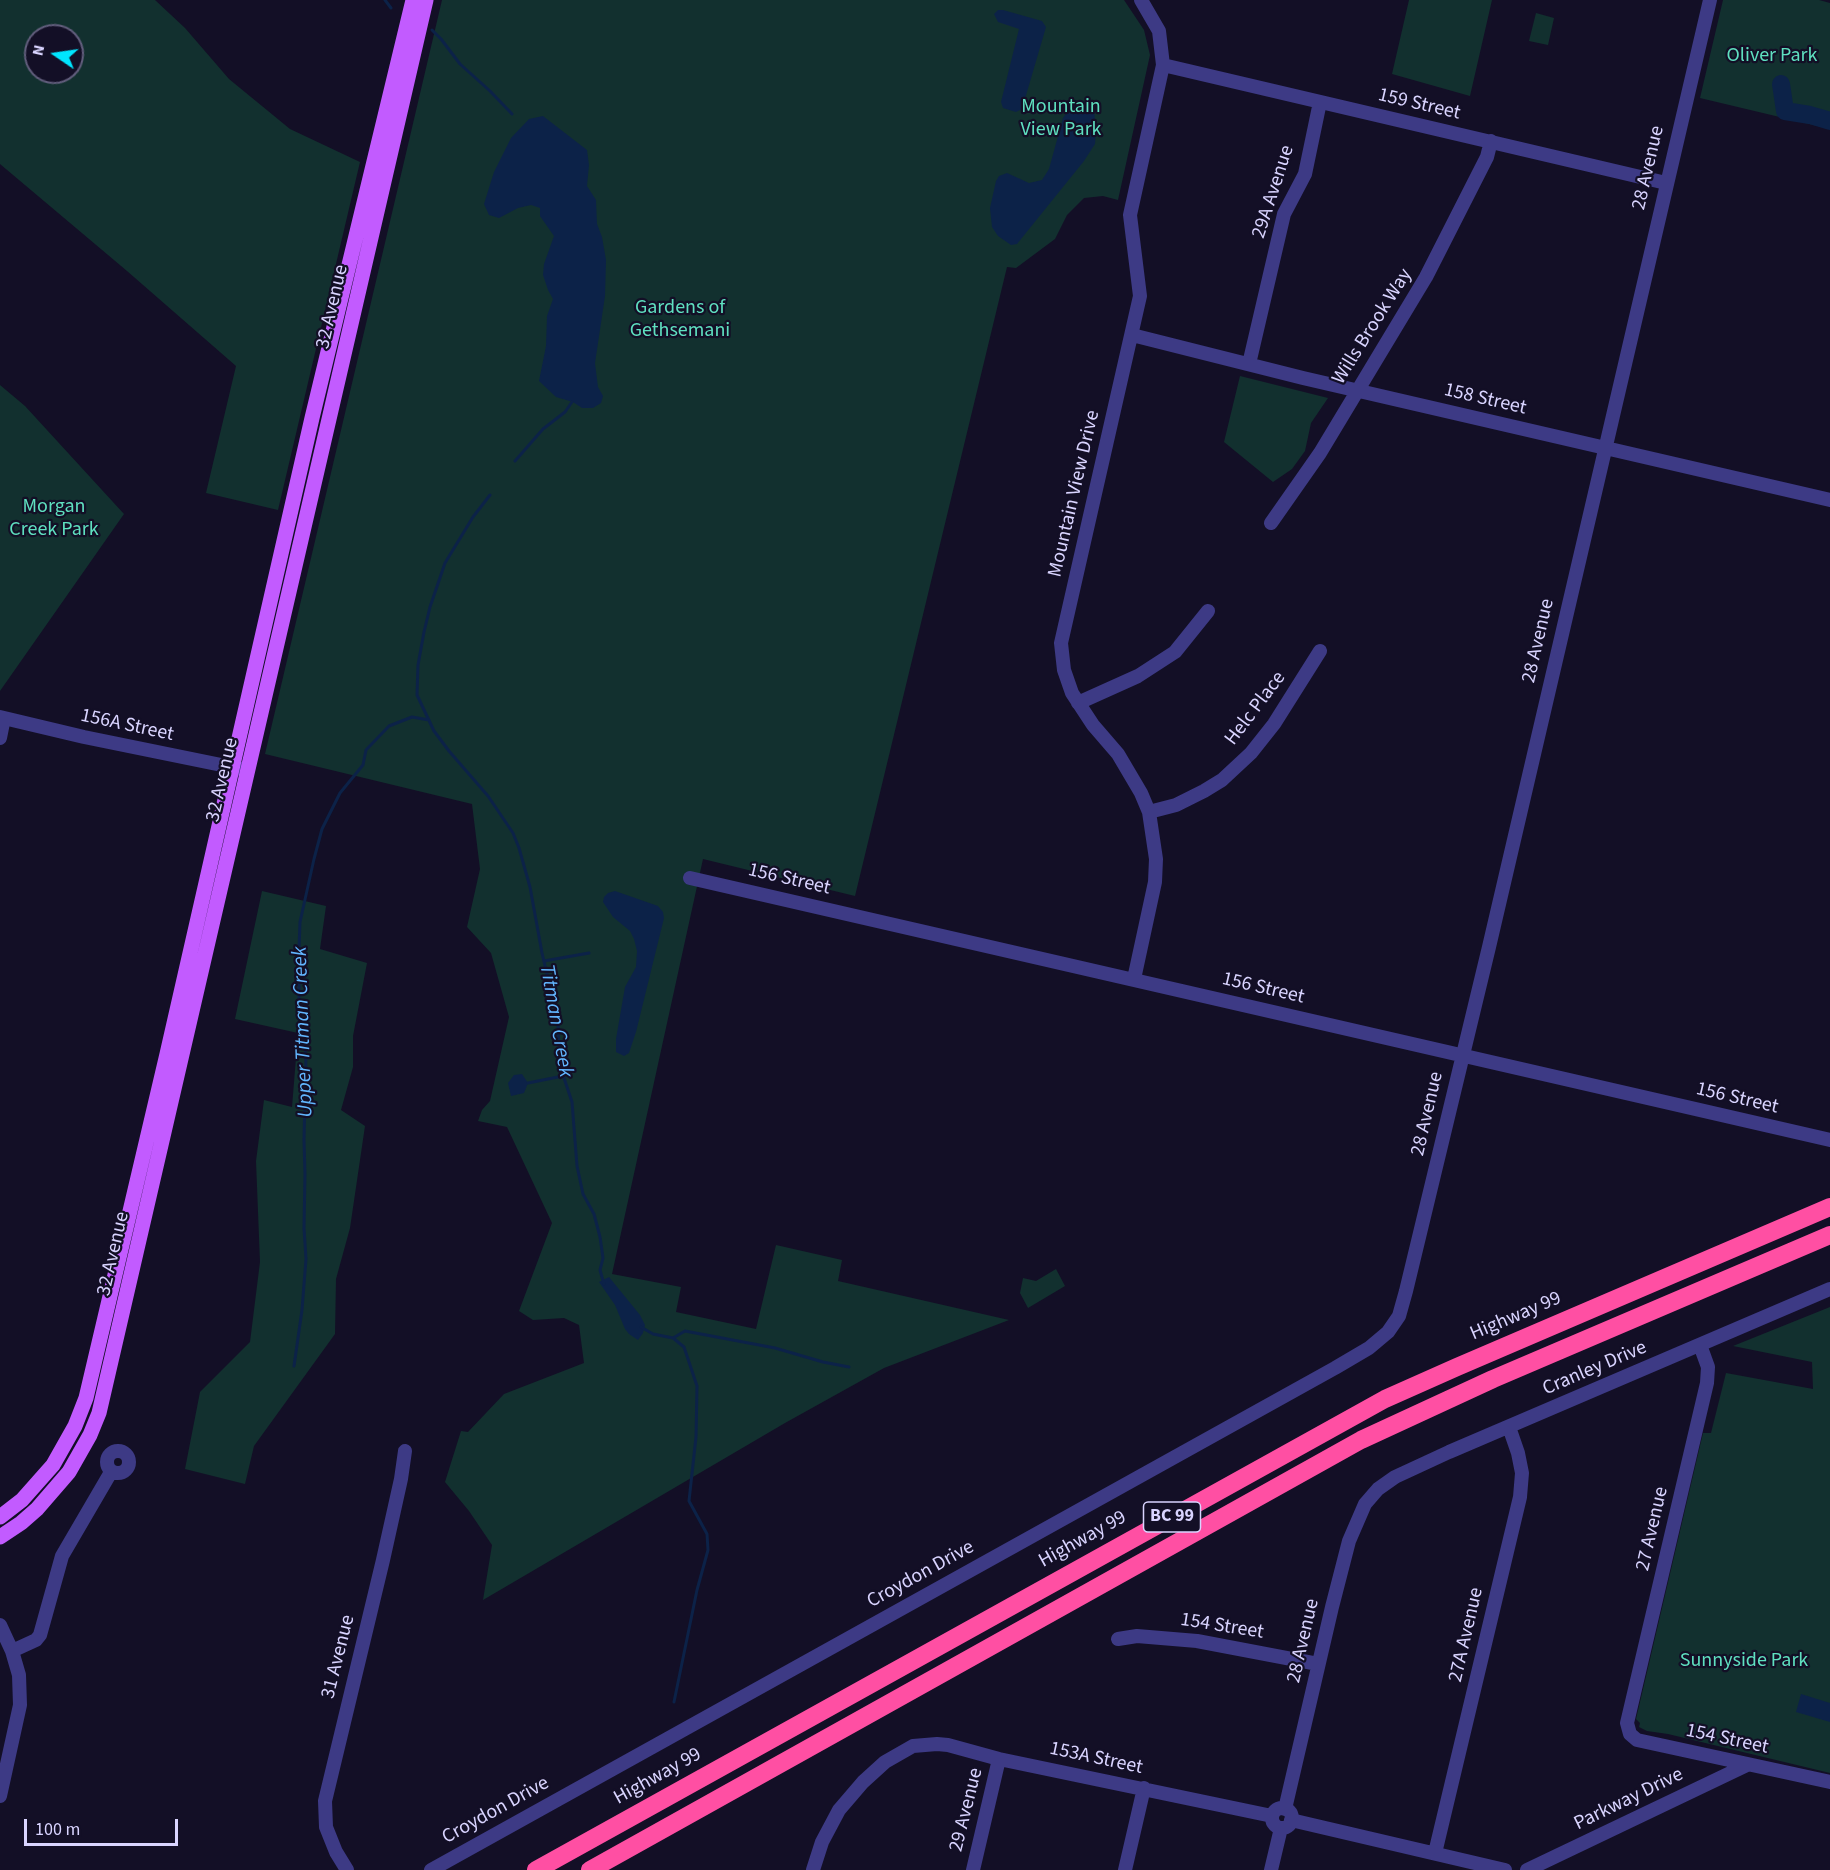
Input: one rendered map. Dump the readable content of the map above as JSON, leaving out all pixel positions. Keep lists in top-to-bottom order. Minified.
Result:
{"streets":{"highway":["Highway 99","BC 99"],"main road":["32 Avenue"],"street":["159 Street","28 Avenue","29A Avenue","Wills Brook Way","158 Street","Mountain View Drive","Helc Place","156A Street","156 Street","Cranley Drive","27 Avenue","Croydon Drive","154 Street","27A Avenue","31 Avenue","153A Street","Parkway Drive","29 Avenue"]},"crossings":[["159 Street","28 Avenue"],["159 Street","29A Avenue"],["159 Street","Wills Brook Way"],["159 Street","Mountain View Drive"],["28 Avenue","158 Street"],["28 Avenue","156 Street"],["28 Avenue","Cranley Drive"],["28 Avenue","Croydon Drive"],["28 Avenue","154 Street"],["28 Avenue","153A Street"],["29A Avenue","158 Street"],["32 Avenue","156A Street"],["Wills Brook Way","158 Street"],["158 Street","Mountain View Drive"],["Mountain View Drive","Helc Place"],["Mountain View Drive","156 Street"],["Cranley Drive","27 Avenue"],["Cranley Drive","27A Avenue"],["27 Avenue","154 Street"],["154 Street","Parkway Drive"],["27A Avenue","153A Street"],["153A Street","29 Avenue"]],"water":["Titman Creek","Upper Titman Creek"],"parks":["Oliver Park","Mountain View Park","Gardens of Gethsemani","Morgan Creek Park","Sunnyside Park"],"scale_bar":"100 m","north":"left"}
